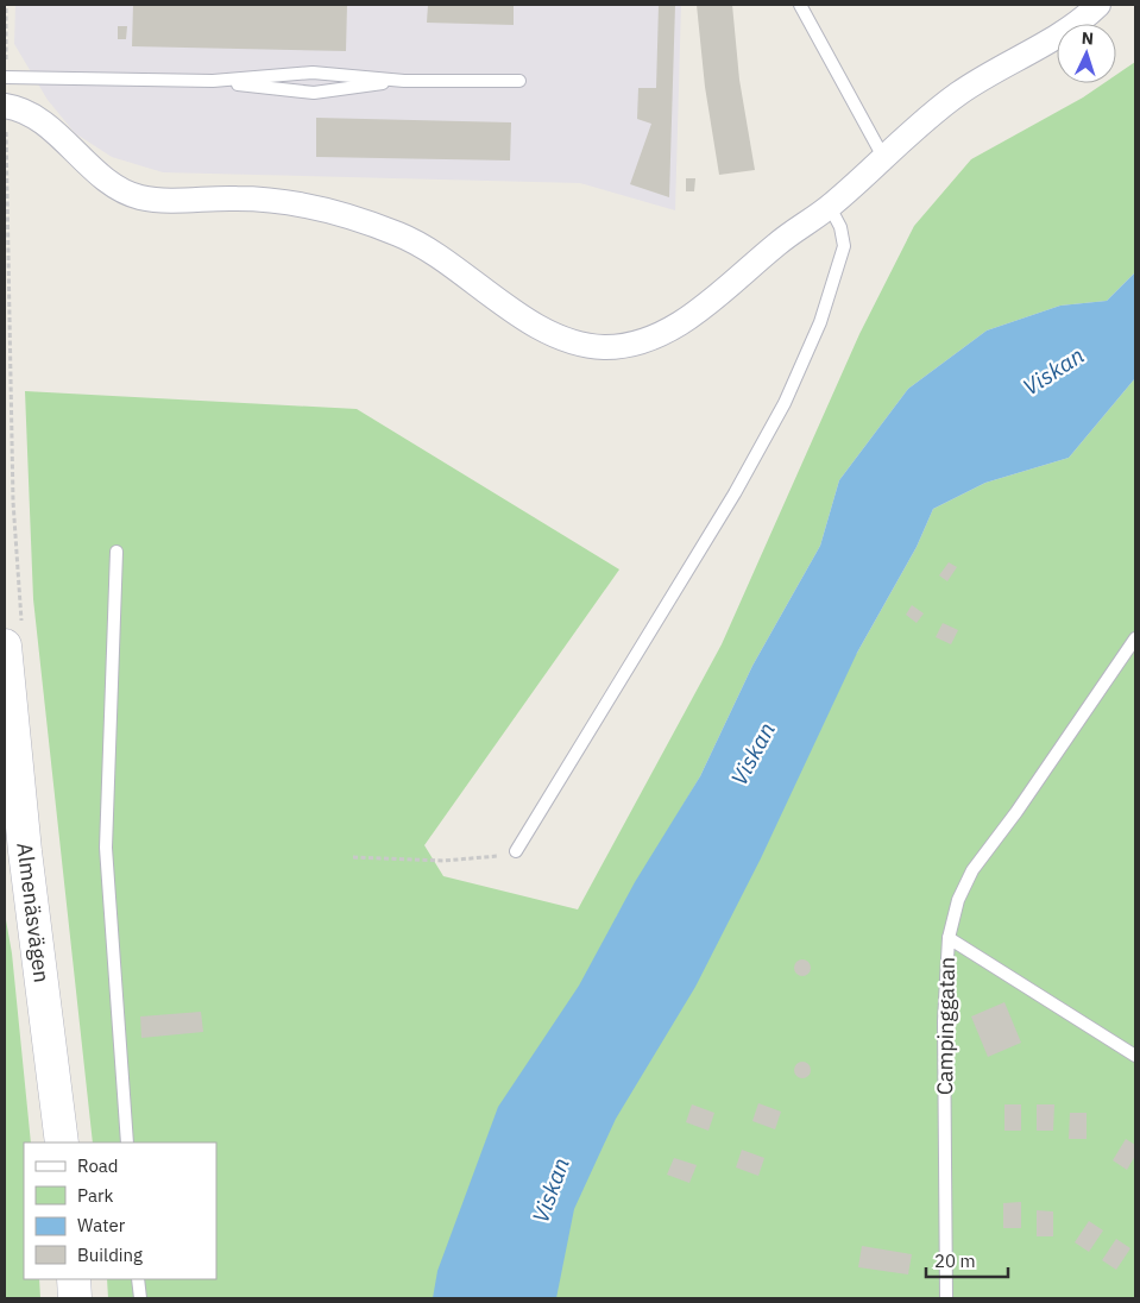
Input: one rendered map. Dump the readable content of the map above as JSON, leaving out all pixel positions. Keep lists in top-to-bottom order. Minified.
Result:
{"streets":{"street":["Almenäsvägen"],"lane":["Campinggatan"]},"water":["Viskan"],"legend":["Road","Park","Water","Building"],"scale_bar":"20 m","north":"top"}
